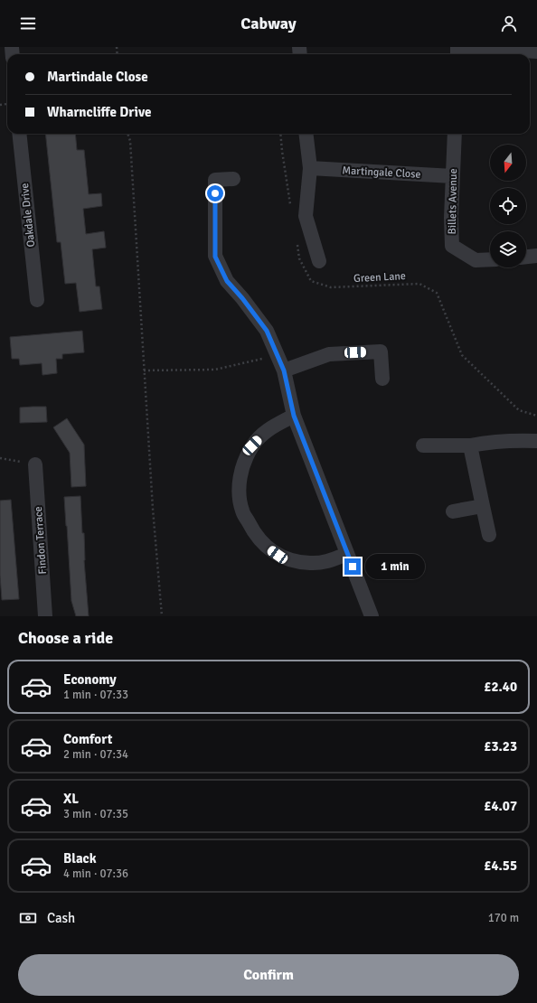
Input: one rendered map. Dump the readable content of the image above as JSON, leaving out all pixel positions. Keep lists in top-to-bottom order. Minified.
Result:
{"streets":{"street":["Martingale Close","Billets Avenue","Oakdale Drive","Findon Terrace"],"path":["Green Lane"]},"crossings":[["Martingale Close","Billets Avenue"]],"north":"bottom","page":{"header":"Cabway","banner":["Martindale Close","Wharncliffe Drive"],"bubble":"1 min","heading":"Choose a ride","list":[{"name":"Economy","note":"1 min · 07:33","value":"£2.40"},{"name":"Comfort","note":"2 min · 07:34","value":"£3.23"},{"name":"XL","note":"3 min · 07:35","value":"£4.07"},{"name":"Black","note":"4 min · 07:36","value":"£4.55"}],"pay":["Cash","170 m"],"buttons":"Confirm"}}
